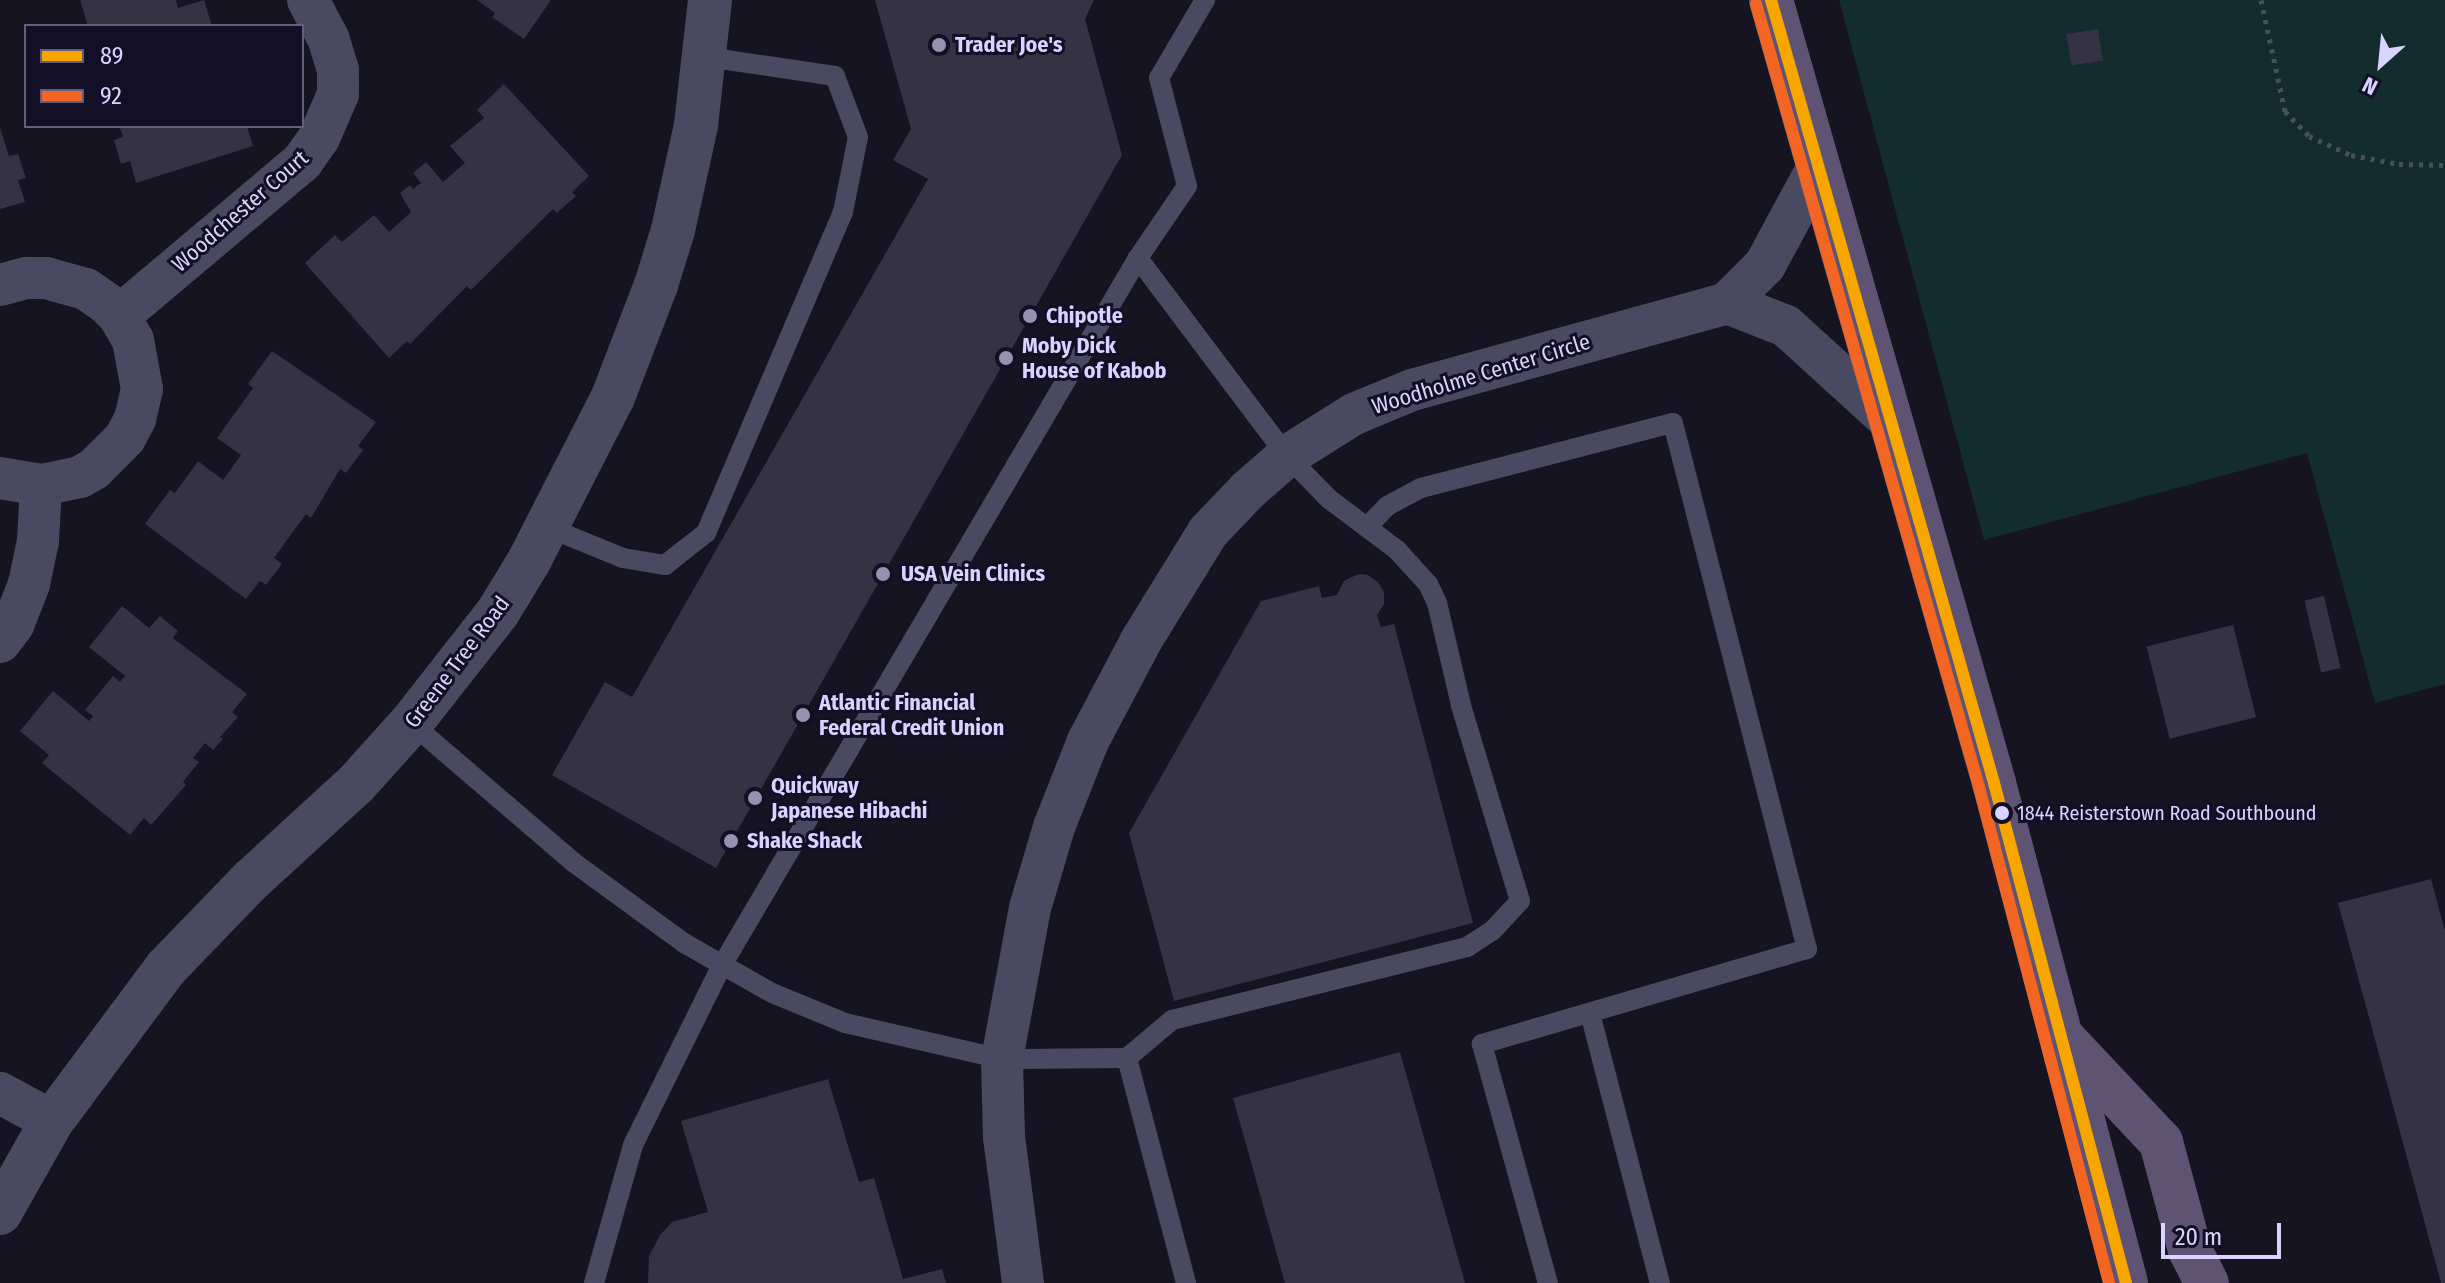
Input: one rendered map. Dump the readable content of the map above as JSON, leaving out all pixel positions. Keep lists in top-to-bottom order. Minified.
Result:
{"streets":{"street":["Woodchester Court","Woodholme Center Circle","Greene Tree Road"]},"places":["Trader Joe's","Chipotle","Moby Dick House of Kabob","USA Vein Clinics","Atlantic Financial Federal Credit Union","Quickway Japanese Hibachi","1844 Reisterstown Road Southbound","Shake Shack"],"lines":["transit line 89","transit line 92"],"legend":["89","92"],"scale_bar":"20 m","north":"bottom left"}
